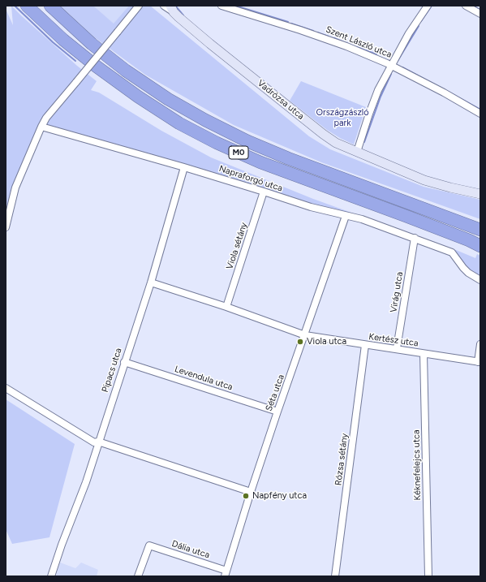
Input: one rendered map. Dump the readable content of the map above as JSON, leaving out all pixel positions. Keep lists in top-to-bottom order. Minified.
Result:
{"streets":{"highway":["M0"],"street":["Szent László utca","Vadrózsa utca","Napraforgó utca","Viola sétány","Virág utca","Kertész utca","Pipacs utca","Levendula utca","Séta utca","Rózsa sétány","Kéknefelejcs utca","Dália utca"]},"crossings":[["Napraforgó utca","Viola sétány"],["Napraforgó utca","Virág utca"],["Napraforgó utca","Pipacs utca"],["Napraforgó utca","Séta utca"],["Virág utca","Kertész utca"],["Kertész utca","Séta utca"],["Kertész utca","Rózsa sétány"],["Kertész utca","Kéknefelejcs utca"],["Pipacs utca","Levendula utca"],["Levendula utca","Séta utca"],["Séta utca","Dália utca"]],"parks":["Országzászló park"],"places":["Viola utca","Napfény utca"]}
